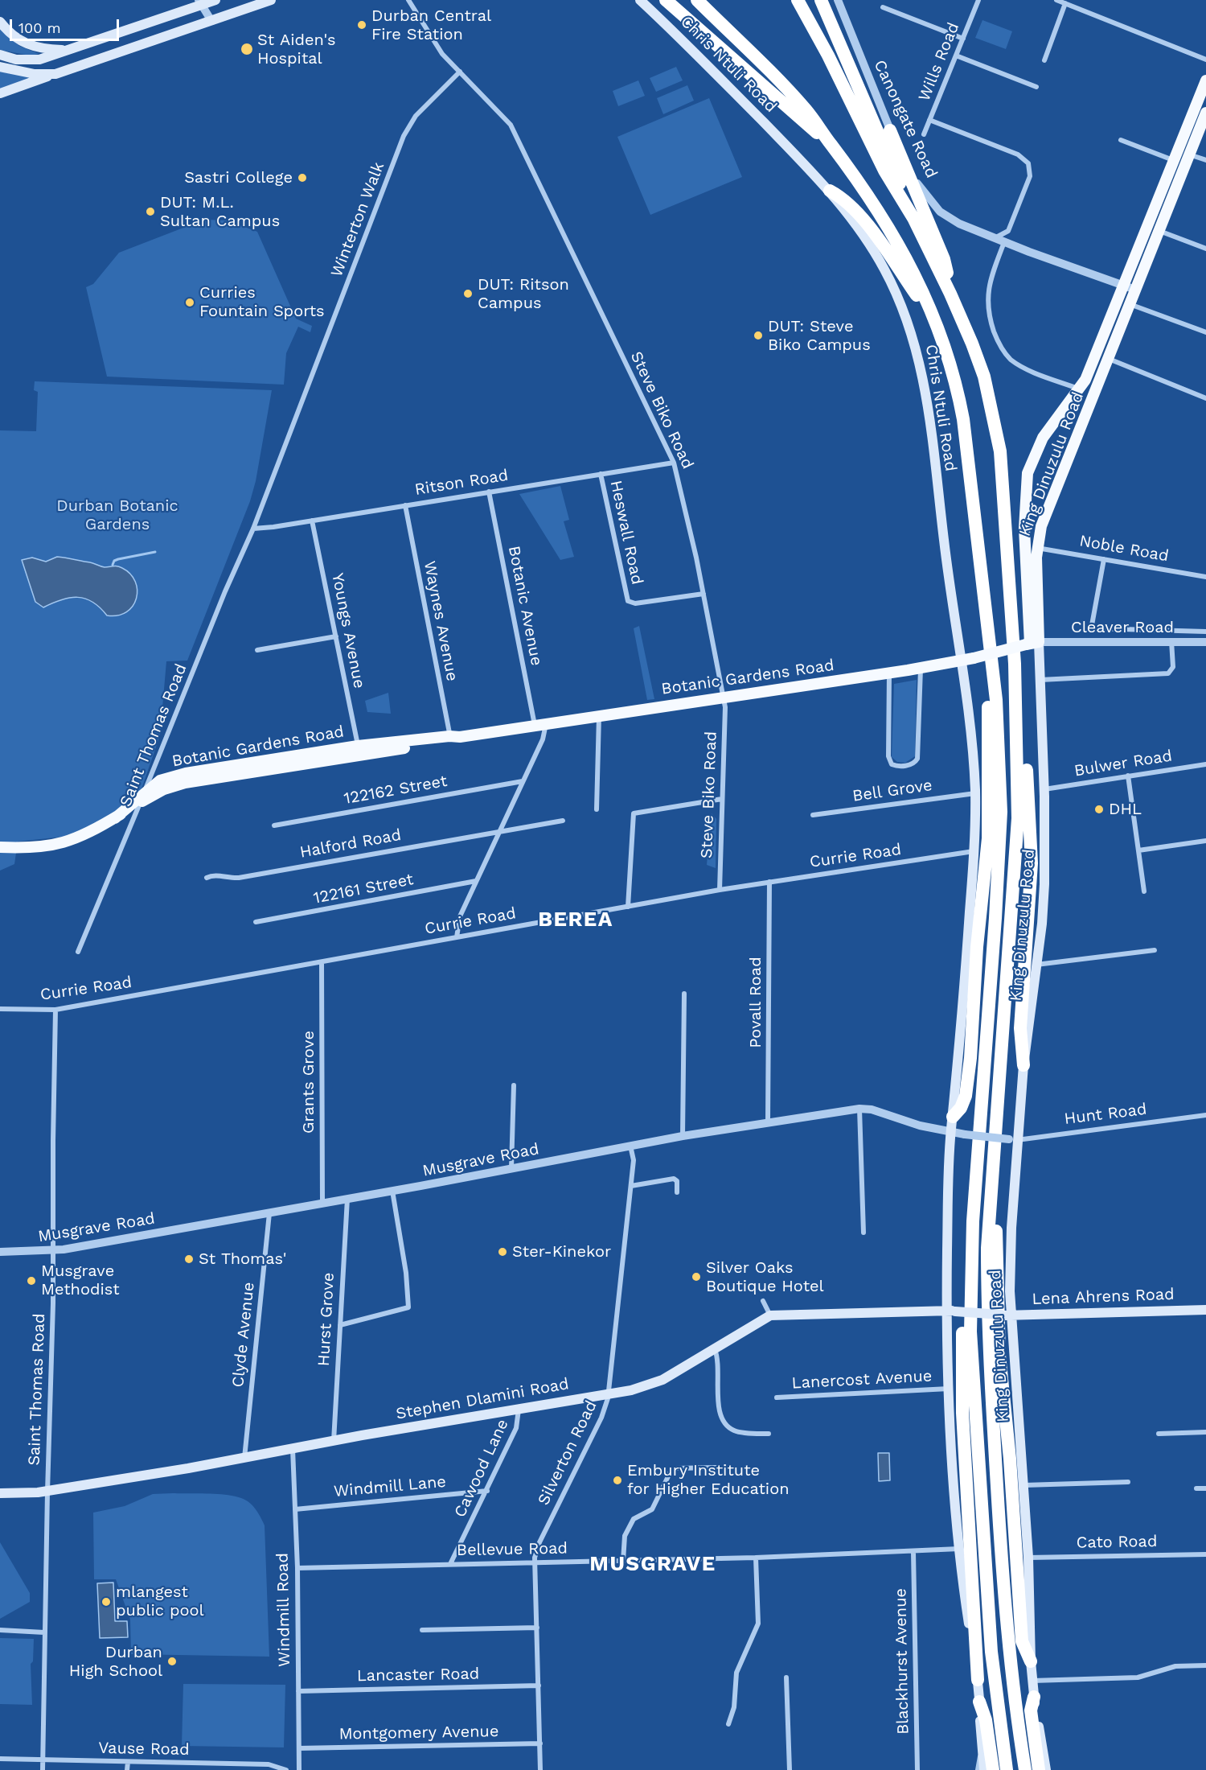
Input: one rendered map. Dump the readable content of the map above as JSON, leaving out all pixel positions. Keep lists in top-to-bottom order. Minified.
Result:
{"streets":{"main road":["Chris Ntuli Road","King Dinuzulu Road","Botanic Gardens Road","Lena Ahrens Road","Stephen Dlamini Road"],"street":["Wills Road","Canongate Road","Winterton Walk","Steve Biko Road","Ritson Road","Heswall Road","Noble Road","Botanic Avenue","Waynes Avenue","Cleaver Road","Youngs Avenue","Saint Thomas Road","Bulwer Road","122162 Street","Bell Grove","Halford Road","Currie Road","122161 Street","Povall Road","Grants Grove","Hunt Road","Musgrave Road","Hurst Grove","Clyde Avenue","Lanercost Avenue","Silverton Road","Cawood Lane","Windmill Lane","Cato Road","Bellevue Road","Windmill Road","Blackhurst Avenue","Lancaster Road","Montgomery Avenue","Vause Road"]},"crossings":[["Chris Ntuli Road","Botanic Gardens Road"],["Canongate Road","King Dinuzulu Road"],["Winterton Walk","Steve Biko Road"],["Winterton Walk","Ritson Road"],["Winterton Walk","Saint Thomas Road"],["Steve Biko Road","Ritson Road"],["Steve Biko Road","Heswall Road"],["Steve Biko Road","Botanic Gardens Road"],["Steve Biko Road","Currie Road"],["King Dinuzulu Road","Noble Road"],["King Dinuzulu Road","Cleaver Road"],["King Dinuzulu Road","Botanic Gardens Road"],["King Dinuzulu Road","Bulwer Road"],["King Dinuzulu Road","Hunt Road"],["King Dinuzulu Road","Musgrave Road"],["King Dinuzulu Road","Lena Ahrens Road"],["King Dinuzulu Road","Cato Road"],["Ritson Road","Heswall Road"],["Ritson Road","Botanic Avenue"],["Ritson Road","Waynes Avenue"],["Ritson Road","Youngs Avenue"],["Ritson Road","Saint Thomas Road"],["Botanic Avenue","Botanic Gardens Road"],["Botanic Avenue","122162 Street"],["Botanic Avenue","Halford Road"],["Botanic Avenue","Currie Road"],["Botanic Avenue","122161 Street"],["Waynes Avenue","Botanic Gardens Road"],["Cleaver Road","Botanic Gardens Road"],["Youngs Avenue","Botanic Gardens Road"],["Botanic Gardens Road","Saint Thomas Road"],["Saint Thomas Road","Currie Road"],["Saint Thomas Road","Musgrave Road"],["Saint Thomas Road","Stephen Dlamini Road"],["Saint Thomas Road","Vause Road"],["Currie Road","Povall Road"],["Currie Road","Grants Grove"],["Povall Road","Musgrave Road"],["Grants Grove","Musgrave Road"],["Hunt Road","Musgrave Road"],["Musgrave Road","Hurst Grove"],["Musgrave Road","Clyde Avenue"],["Musgrave Road","Silverton Road"],["Lena Ahrens Road","Stephen Dlamini Road"],["Hurst Grove","Stephen Dlamini Road"],["Clyde Avenue","Stephen Dlamini Road"],["Stephen Dlamini Road","Silverton Road"],["Stephen Dlamini Road","Cawood Lane"],["Stephen Dlamini Road","Windmill Road"],["Silverton Road","Bellevue Road"],["Silverton Road","Lancaster Road"],["Silverton Road","Montgomery Avenue"],["Cawood Lane","Windmill Lane"],["Cawood Lane","Bellevue Road"],["Windmill Lane","Windmill Road"],["Bellevue Road","Windmill Road"],["Bellevue Road","Blackhurst Avenue"],["Windmill Road","Lancaster Road"],["Windmill Road","Montgomery Avenue"]],"districts":["BEREA","MUSGRAVE"],"parks":["Durban Botanic Gardens"],"places":["Durban Central Fire Station","St Aiden's Hospital","Sastri College","DUT: M.L. Sultan Campus","DUT: Ritson Campus","Curries Fountain Sports","DUT: Steve Biko Campus","DHL","Ster-Kinekor","St Thomas'","Silver Oaks Boutique Hotel","Musgrave Methodist","Embury Institute for Higher Education","mlangest public pool","Durban High School"],"scale_bar":"100 m"}
